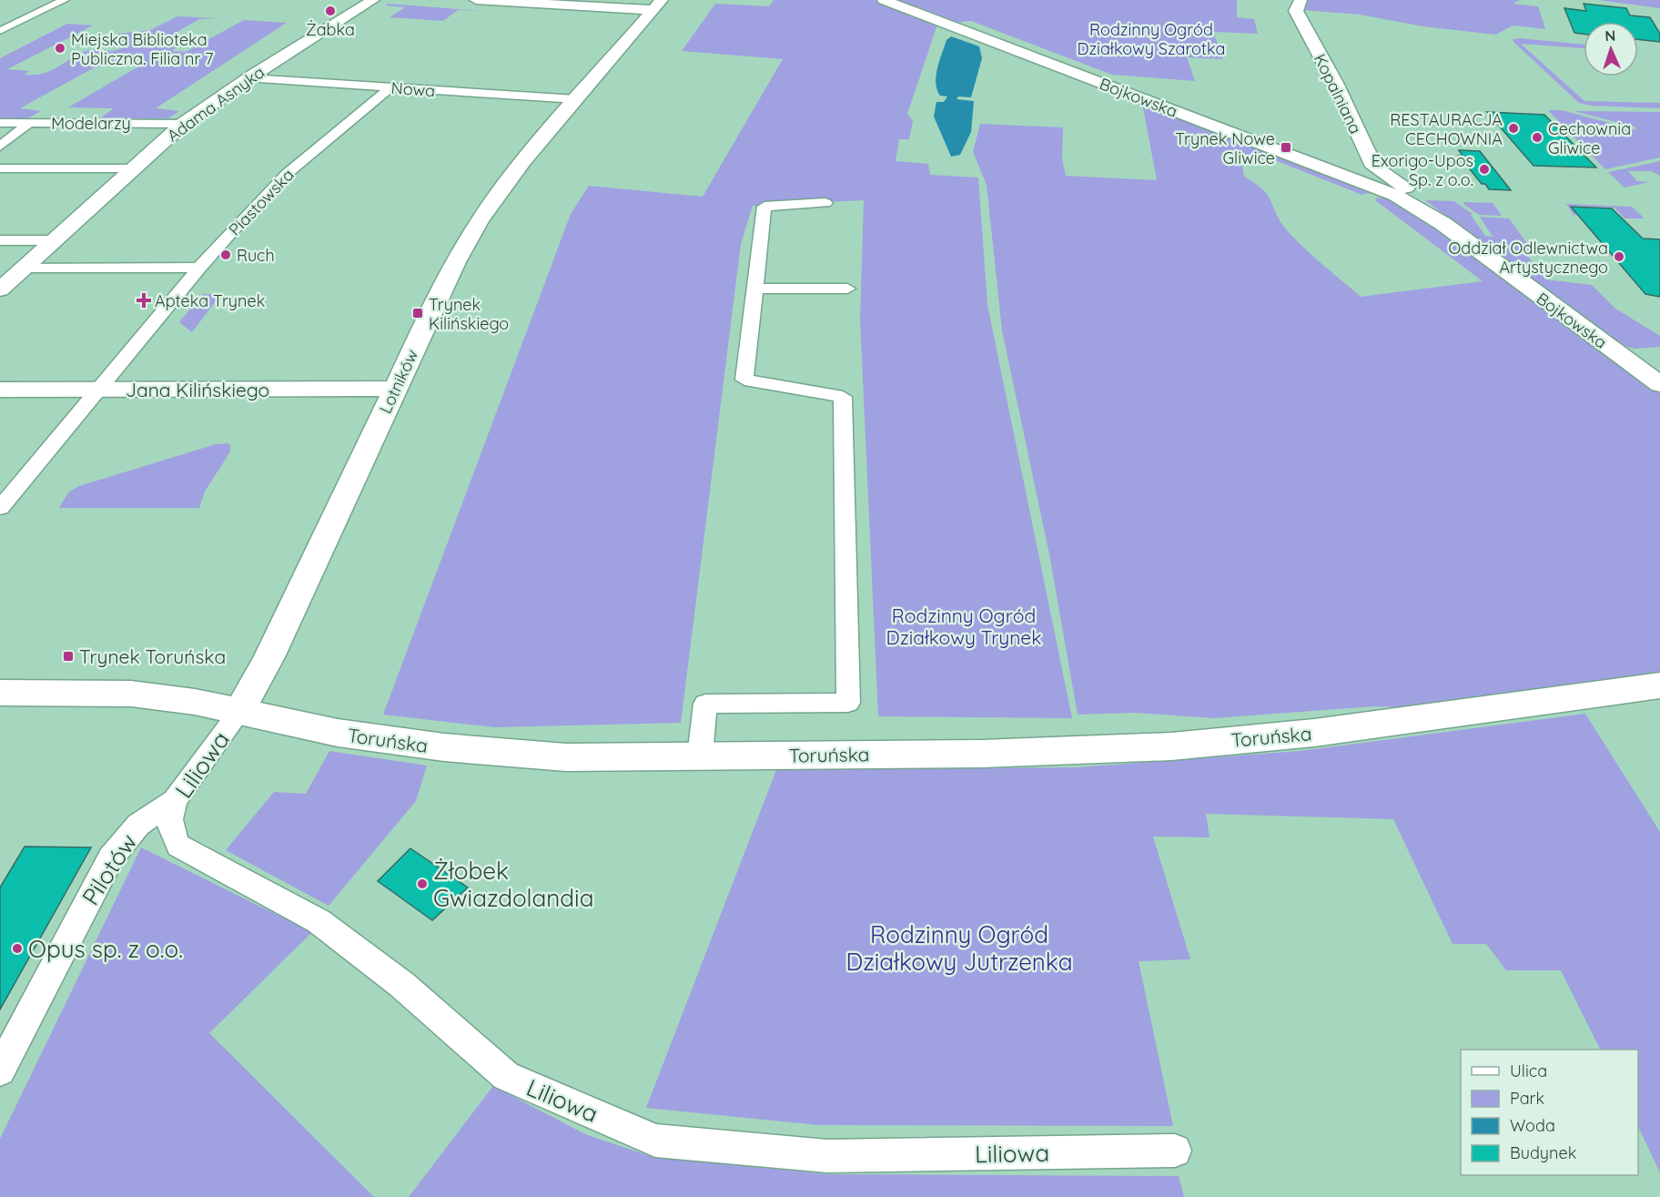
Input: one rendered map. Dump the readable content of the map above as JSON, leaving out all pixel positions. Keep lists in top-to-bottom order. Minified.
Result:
{"streets":{"street":["Nowa","Kopalniana","Bojkowska","Adama Asnyka","Modelarzy","Piastowska","Lotników","Jana Kilińskiego","Toruńska","Liliowa","Pilotów"]},"crossings":[["Nowa","Adama Asnyka"],["Nowa","Piastowska"],["Nowa","Lotników"],["Kopalniana","Bojkowska"],["Adama Asnyka","Modelarzy"],["Piastowska","Jana Kilińskiego"],["Lotników","Jana Kilińskiego"],["Lotników","Toruńska"],["Lotników","Liliowa"],["Toruńska","Liliowa"],["Liliowa","Pilotów"]],"parks":["Rodzinny Ogród Działkowy Szarotka","Rodzinny Ogród Działkowy Trynek","Rodzinny Ogród Działkowy Jutrzenka"],"places":{"other":["Żabka","Miejska Biblioteka Publiczna. Filia nr 7","RESTAURACJA CECHOWNIA","Cechownia Gliwice","Exorigo-Upos Sp. z o.o.","Ruch","Oddział Odlewnictwa Artystycznego","Żłobek Gwiazdolandia","Opus sp. z o.o."],"transit":["Trynek Nowe Gliwice","Trynek Kilińskiego","Trynek Toruńska"],"health":["Apteka Trynek"]},"legend":["Ulica","Park","Woda","Budynek"],"north":"top"}
